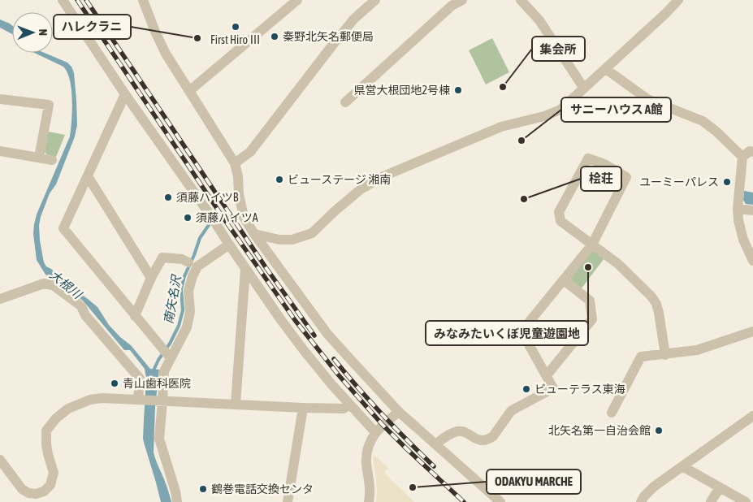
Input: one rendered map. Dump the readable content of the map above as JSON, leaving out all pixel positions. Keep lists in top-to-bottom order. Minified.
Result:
{"water":["大根川","南矢名沢"],"places":["First Hiro Ⅲ","秦野北矢名郵便局","ハレクラニ","集会所","県営大根団地2号棟","サニーハウス A館","ビューステージ 湘南","ユーミーパレス","須藤ハイツB","桧荘","須藤ハイツA","みなみたいくぼ児童遊園地","青山歯科医院","ビューテラス東海","北矢名第一自治会館","ODAKYU MARCHE","鶴巻電話交換センタ"],"north":"right"}
